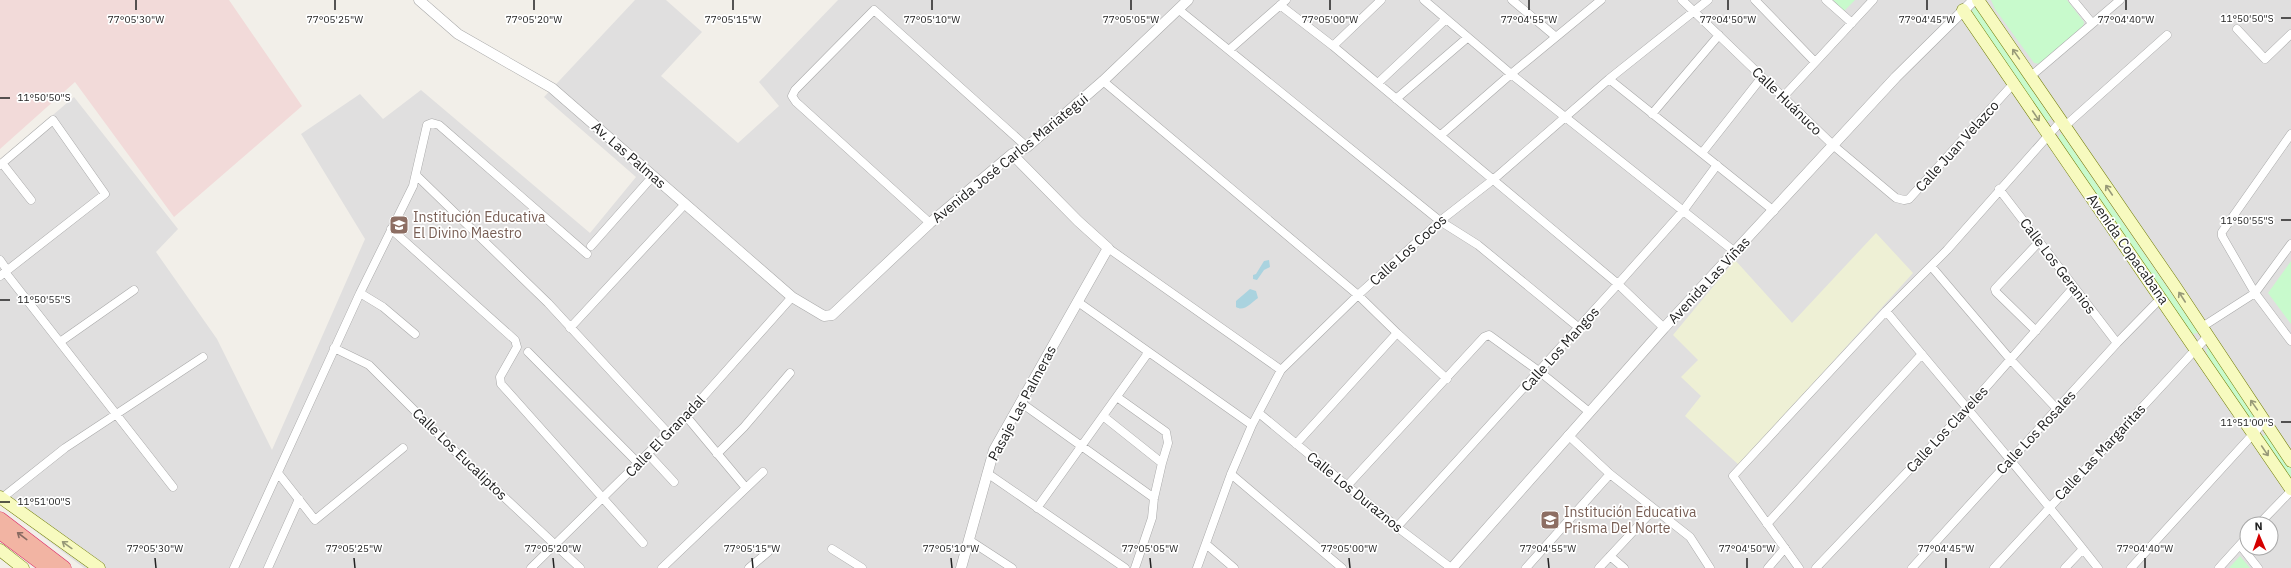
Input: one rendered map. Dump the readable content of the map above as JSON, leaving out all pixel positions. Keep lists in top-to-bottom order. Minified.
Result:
{"streets":{"main road":["Avenida Copacabana"],"street":["Calle Huánuco","Calle Juan Velazco","Av. Las Palmas","Avenida José Carlos Mariategui","Calle Los Cocos","Calle Los Geranios","Avenida Las Viñas","Calle Los Mangos","Pasaje Las Palmeras","Calle Los Claveles","Calle Los Rosales","Calle El Granadal","Calle Las Margaritas","Calle Los Eucaliptos","Calle Los Duraznos"]},"crossings":[["Calle Huánuco","Calle Juan Velazco"],["Calle Huánuco","Calle Los Cocos"],["Calle Huánuco","Avenida Las Viñas"],["Calle Juan Velazco","Avenida Copacabana"],["Av. Las Palmas","Avenida José Carlos Mariategui"],["Av. Las Palmas","Calle El Granadal"],["Avenida Copacabana","Avenida Las Viñas"],["Avenida Copacabana","Calle Los Rosales"],["Avenida Copacabana","Calle Las Margaritas"],["Calle Los Cocos","Calle Los Duraznos"],["Calle Los Geranios","Calle Los Claveles"],["Calle Los Geranios","Calle Los Rosales"],["Avenida Las Viñas","Calle Los Duraznos"],["Calle Los Mangos","Calle Los Duraznos"],["Calle El Granadal","Calle Los Eucaliptos"]],"places":{"school or university":["Institución Educativa El Divino Maestro","Institución Educativa Prisma Del Norte"]},"north":"top","coordinates":["11°50'50\"S","77°05'30\"W","77°05'25\"W","77°05'20\"W","77°05'15\"W","77°05'10\"W","77°05'05\"W","77°05'00\"W","77°04'55\"W","77°04'50\"W","77°04'45\"W","77°04'40\"W","11°50'55\"S","11°51'00\"S"]}
